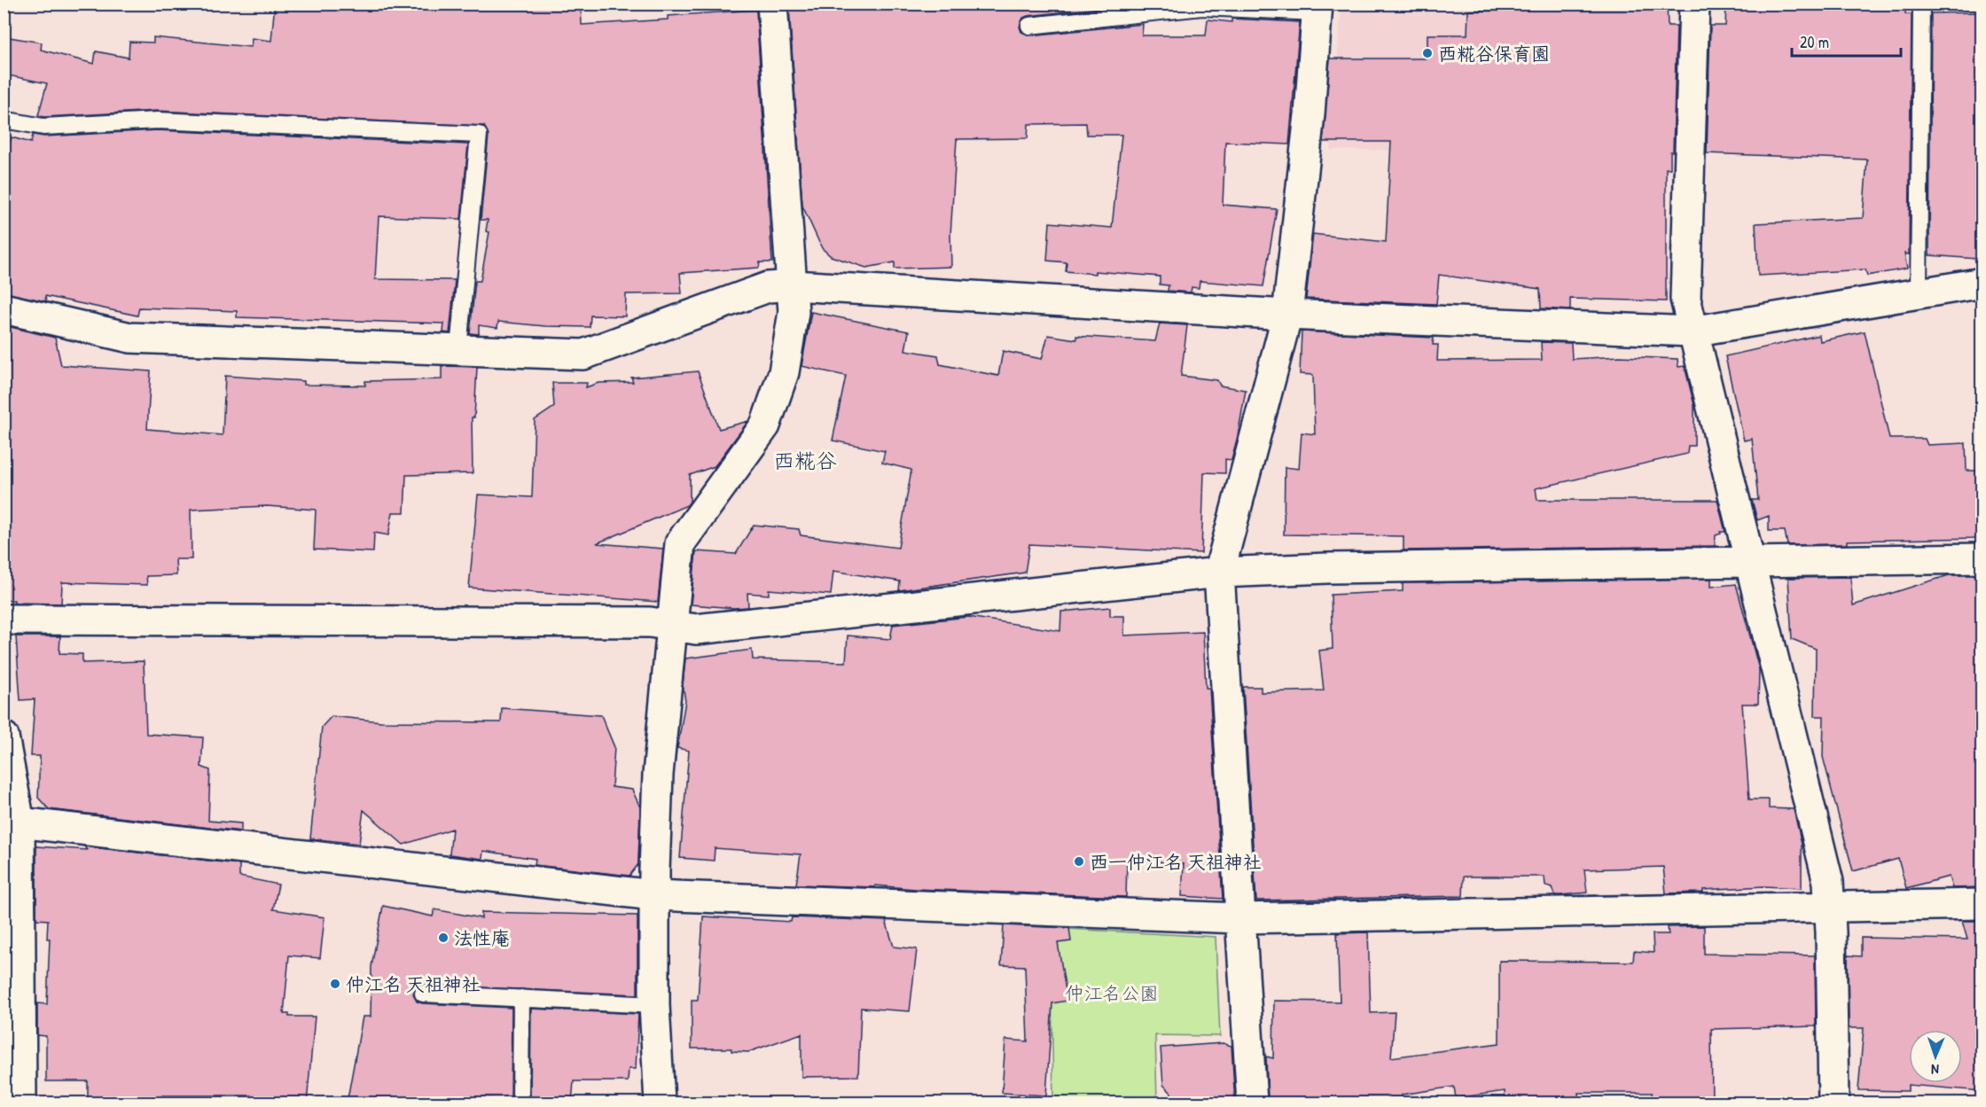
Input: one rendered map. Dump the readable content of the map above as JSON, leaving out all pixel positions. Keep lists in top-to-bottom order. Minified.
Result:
{"districts":["西糀谷"],"parks":["仲江名公園"],"places":["西糀谷保育園","西一仲江名 天祖神社","法性庵","仲江名 天祖神社"],"scale_bar":"20 m","north":"bottom"}
